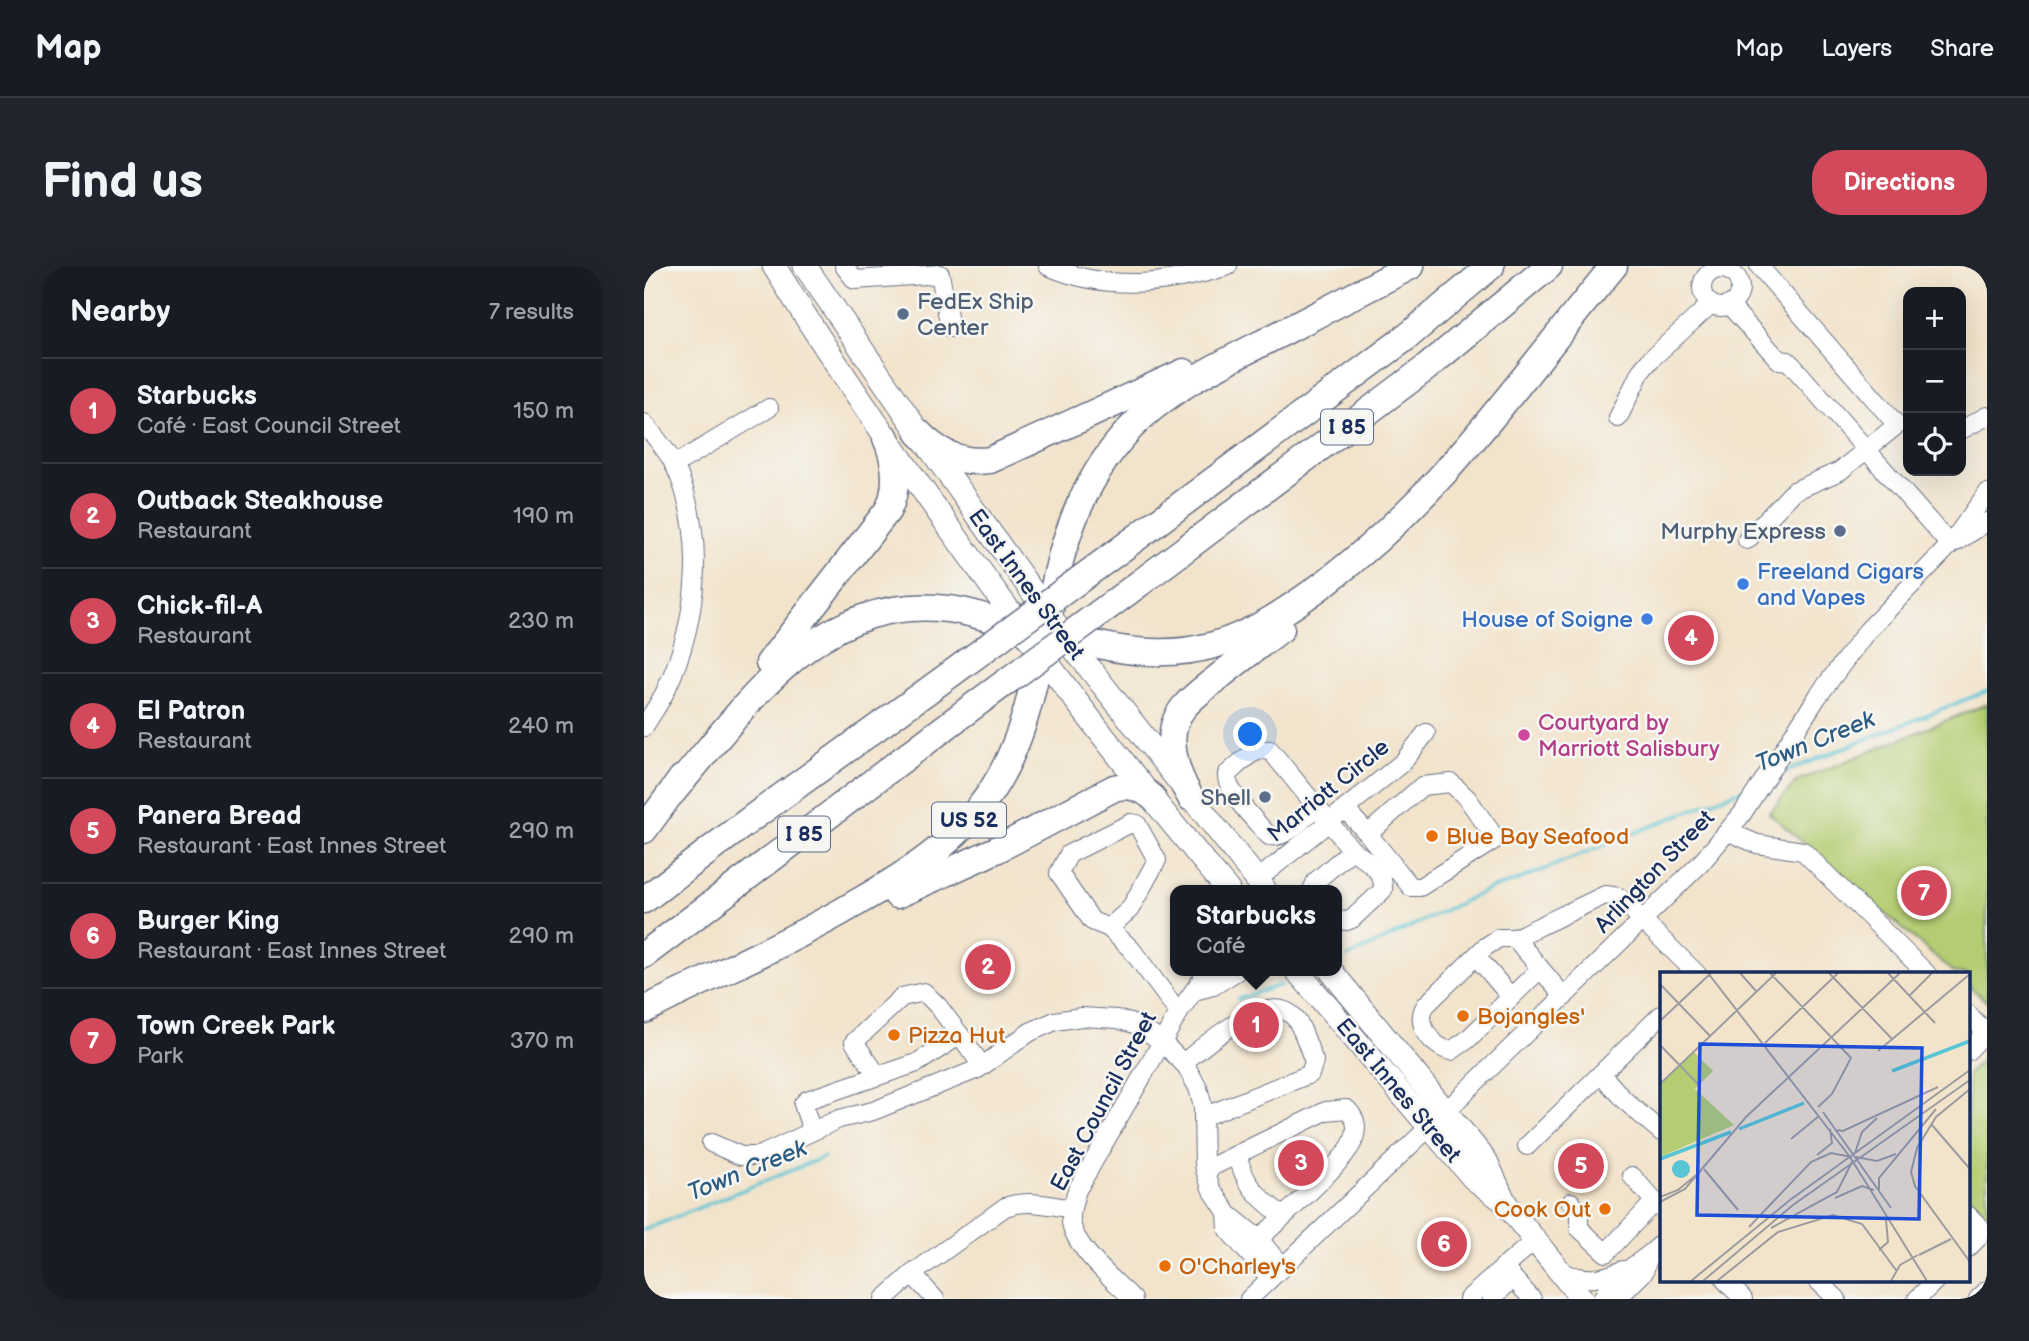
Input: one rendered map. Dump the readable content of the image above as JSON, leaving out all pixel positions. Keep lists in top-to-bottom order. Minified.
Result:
{"streets":{"highway":["I 85","US 52"],"main road":["East Innes Street"],"street":["Marriott Circle","Arlington Street","East Council Street"]},"crossings":[["East Innes Street","Marriott Circle"],["East Innes Street","US 52"],["East Innes Street","Arlington Street"]],"water":["Town Creek"],"places":["FedEx Ship Center","Murphy Express","Freeland Cigars and Vapes","House of Soigne","Courtyard by Marriott Salisbury","Shell","Blue Bay Seafood","Bojangles'","Pizza Hut","Cook Out","O'Charley's"],"page":{"header":"Map","nav":["Map","Layers","Share"],"buttons":"Directions","title":"Find us","heading":["Nearby","7 results"],"map_buttons":["+","−"],"list":[{"mark":"1","name":"Starbucks","note":"Café · East Council Street","value":"150 m"},{"mark":"2","name":"Outback Steakhouse","note":"Restaurant","value":"190 m"},{"mark":"3","name":"Chick-fil-A","note":"Restaurant","value":"230 m"},{"mark":"4","name":"El Patron","note":"Restaurant","value":"240 m"},{"mark":"5","name":"Panera Bread","note":"Restaurant · East Innes Street","value":"290 m"},{"mark":"6","name":"Burger King","note":"Restaurant · East Innes Street","value":"290 m"},{"mark":"7","name":"Town Creek Park","note":"Park","value":"370 m"}],"pins":["4","7","2","1","3","5","6"],"popup":["Starbucks","Café"]}}
